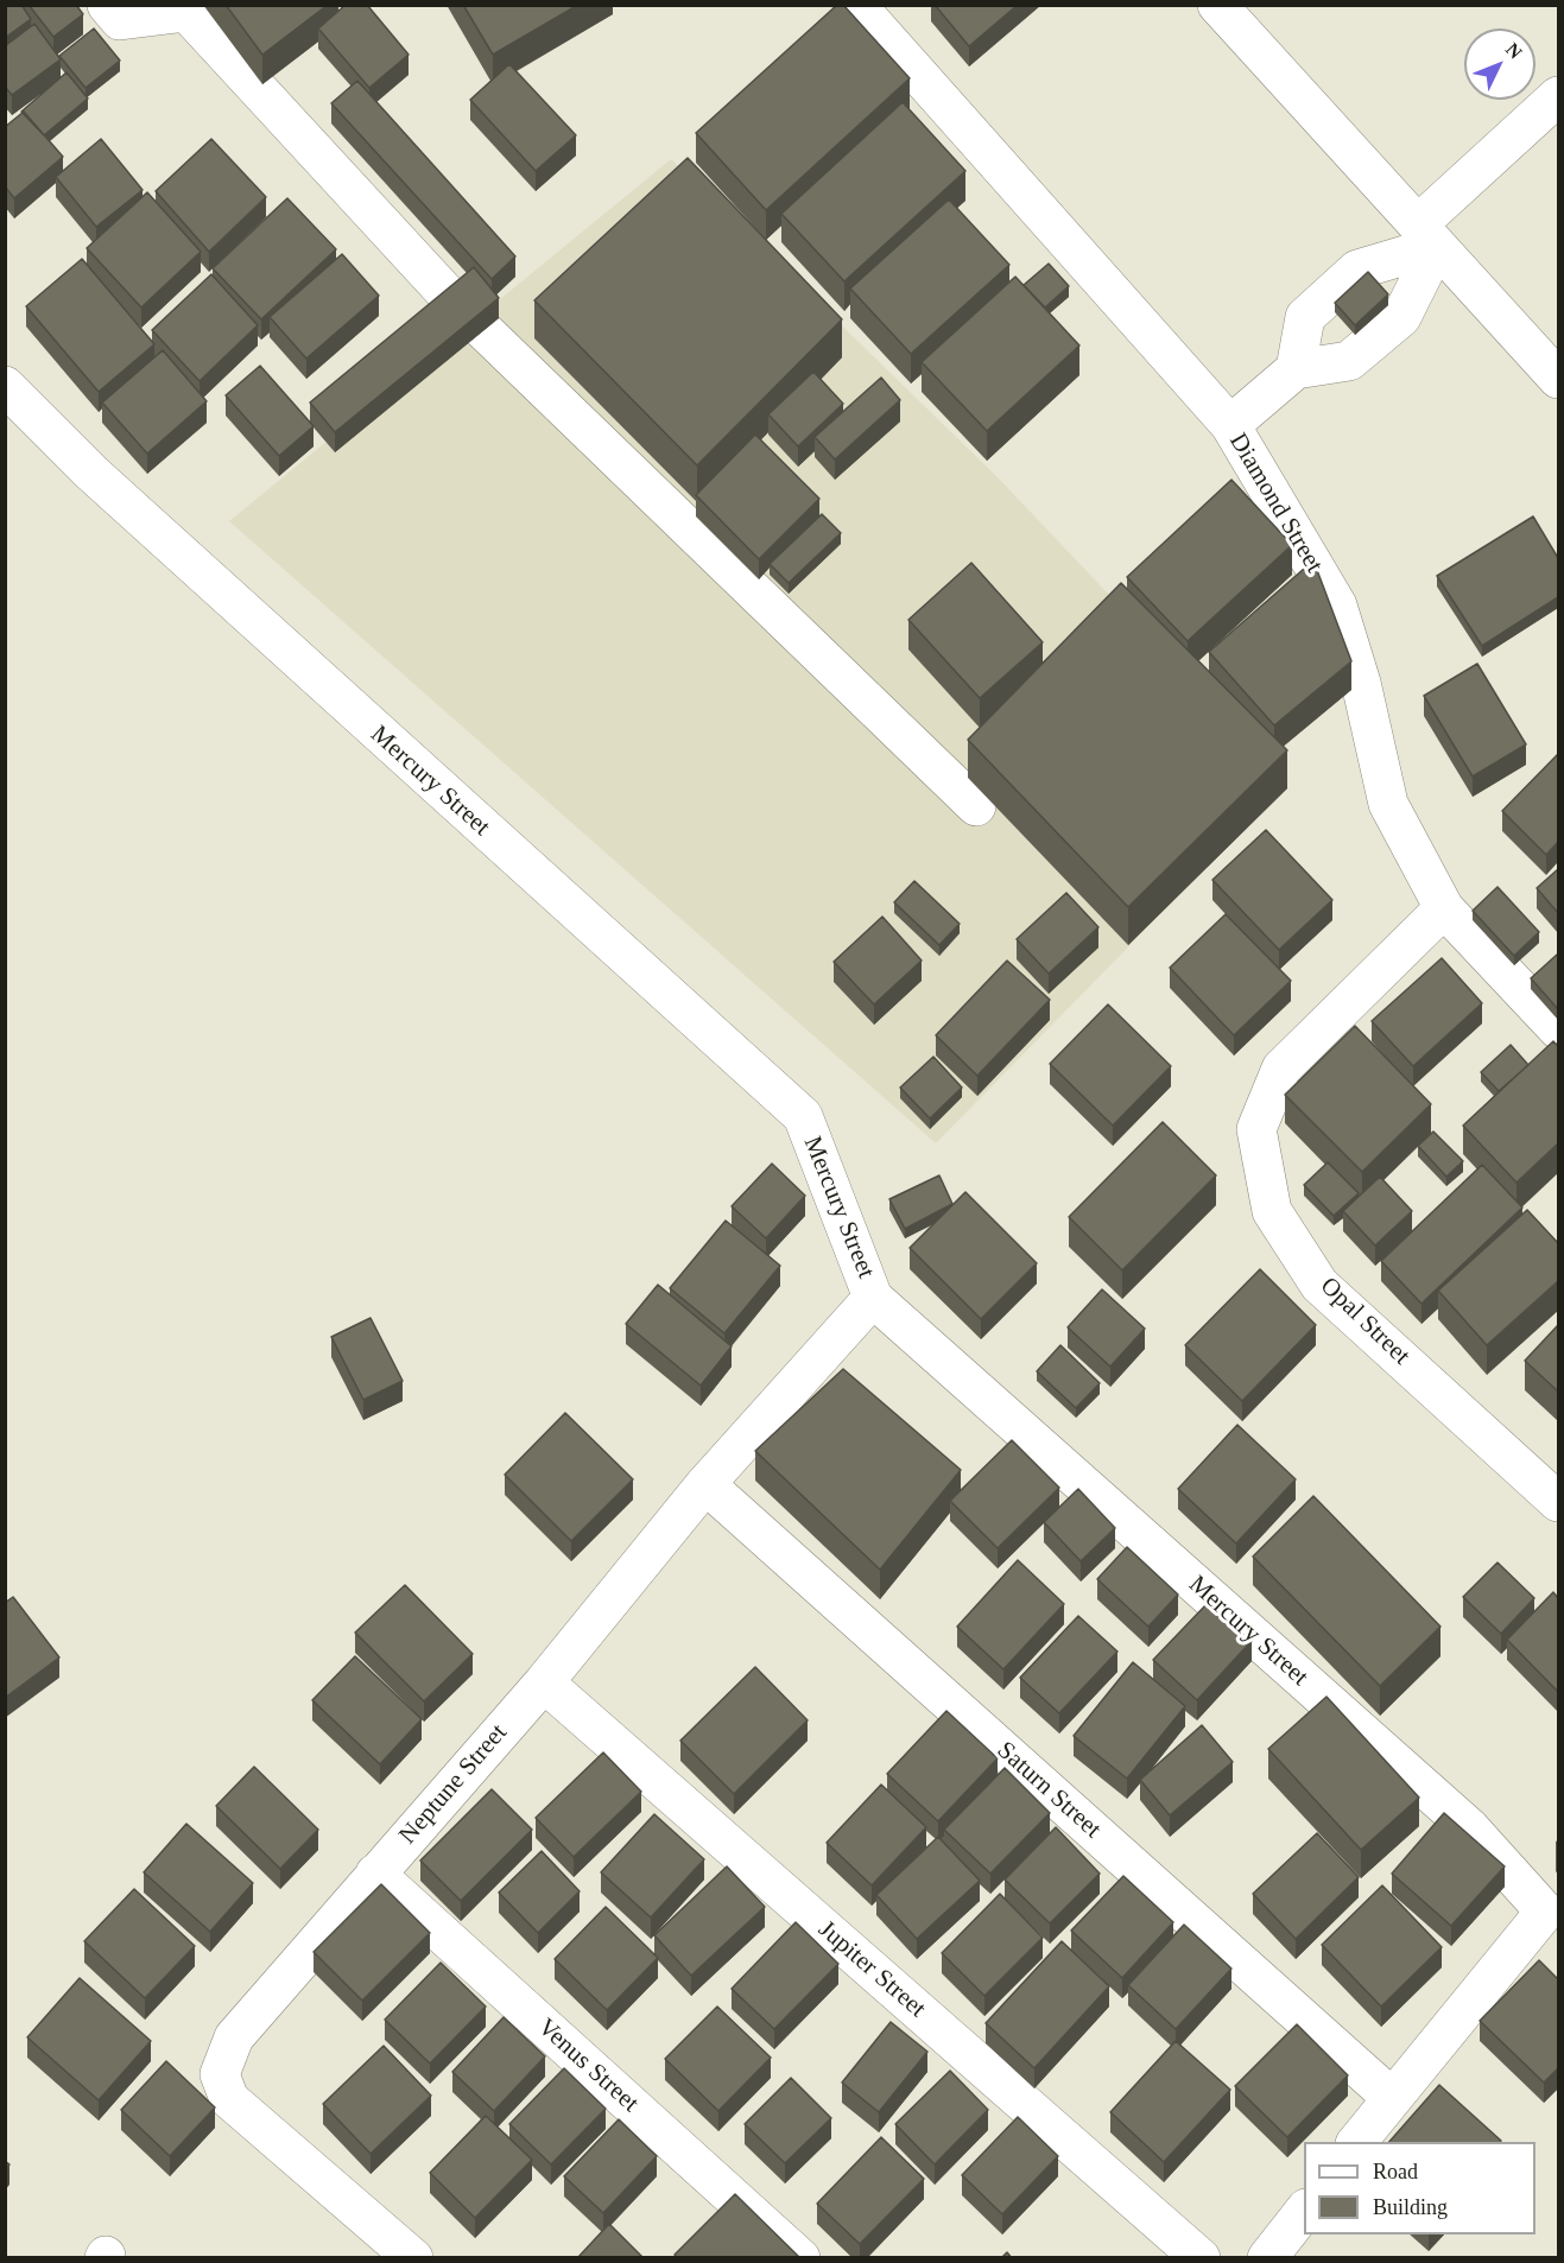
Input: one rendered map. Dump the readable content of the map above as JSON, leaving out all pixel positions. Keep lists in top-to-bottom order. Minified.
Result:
{"streets":{"street":["Diamond Street","Mercury Street","Opal Street","Neptune Street","Saturn Street","Jupiter Street","Venus Street"]},"crossings":[["Diamond Street","Opal Street"],["Mercury Street","Neptune Street"],["Mercury Street","Saturn Street"],["Neptune Street","Saturn Street"],["Neptune Street","Jupiter Street"],["Neptune Street","Venus Street"]],"legend":["Road","Building"],"north":"top right"}
